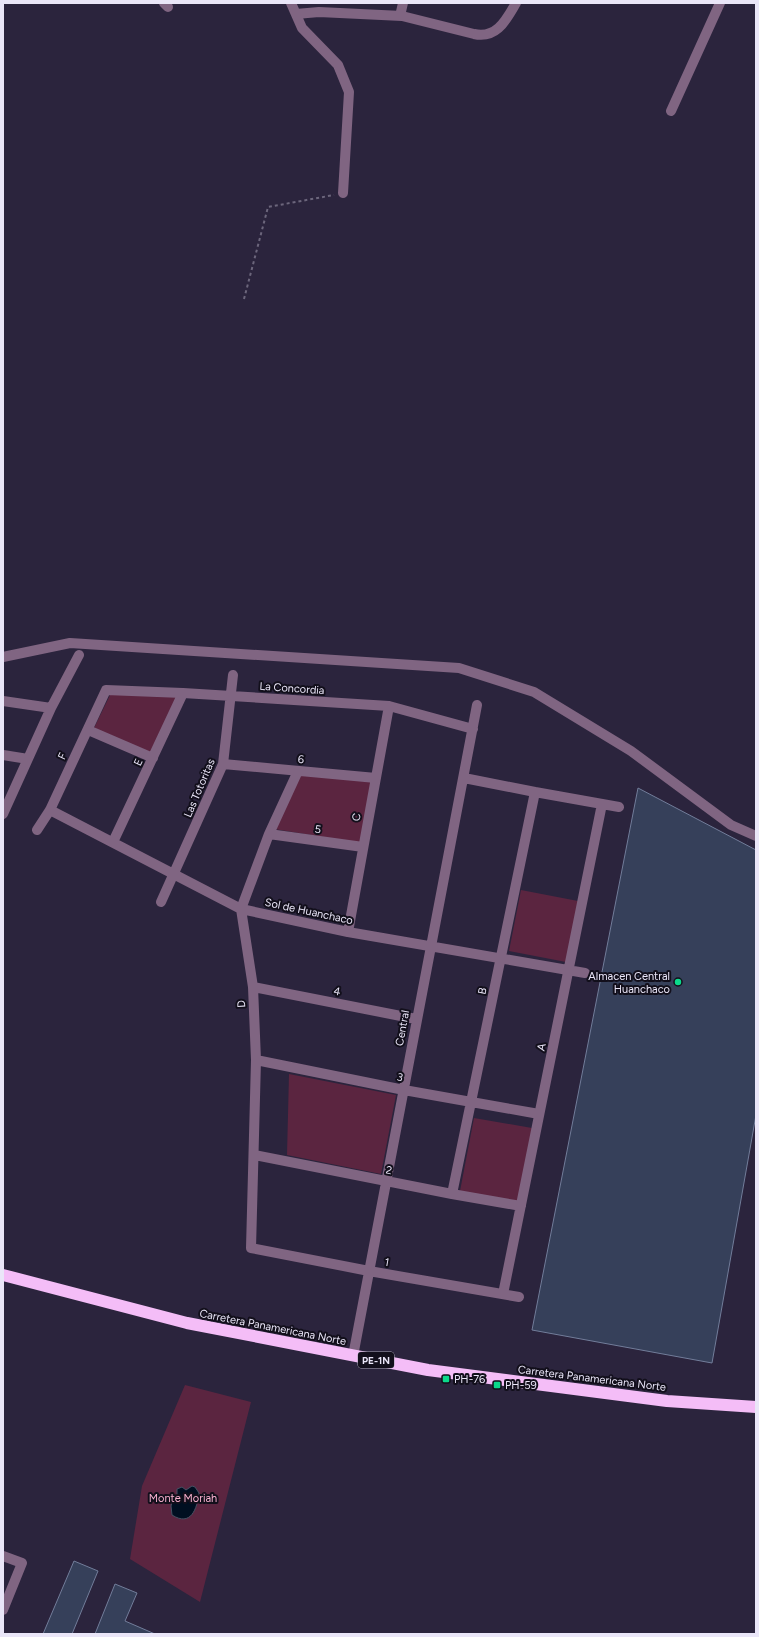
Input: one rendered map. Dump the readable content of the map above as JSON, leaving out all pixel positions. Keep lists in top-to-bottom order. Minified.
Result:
{"streets":{"highway":["Carretera Panamericana Norte","PE-1N"],"street":["La Concordia","F","6","E","Las Totoritas","C","5","Sol de Huanchaco","4","B","D","Central","A","3","2","1"]},"crossings":[["La Concordia","F"],["La Concordia","E"],["La Concordia","Las Totoritas"],["La Concordia","C"],["La Concordia","Central"],["F","Sol de Huanchaco"],["6","Las Totoritas"],["6","C"],["6","D"],["E","Sol de Huanchaco"],["Las Totoritas","Sol de Huanchaco"],["C","5"],["C","Sol de Huanchaco"],["5","D"],["Sol de Huanchaco","B"],["Sol de Huanchaco","D"],["Sol de Huanchaco","Central"],["Sol de Huanchaco","A"],["4","D"],["4","Central"],["B","3"],["B","2"],["D","3"],["D","2"],["D","1"],["Central","3"],["Central","2"],["Central","1"],["Central","Carretera Panamericana Norte"],["A","3"],["A","2"],["A","1"]],"parks":["Monte Moriah"],"places":{"other":["Almacen Central Huanchaco"],"transit":["PH-76","PH-59"]}}
